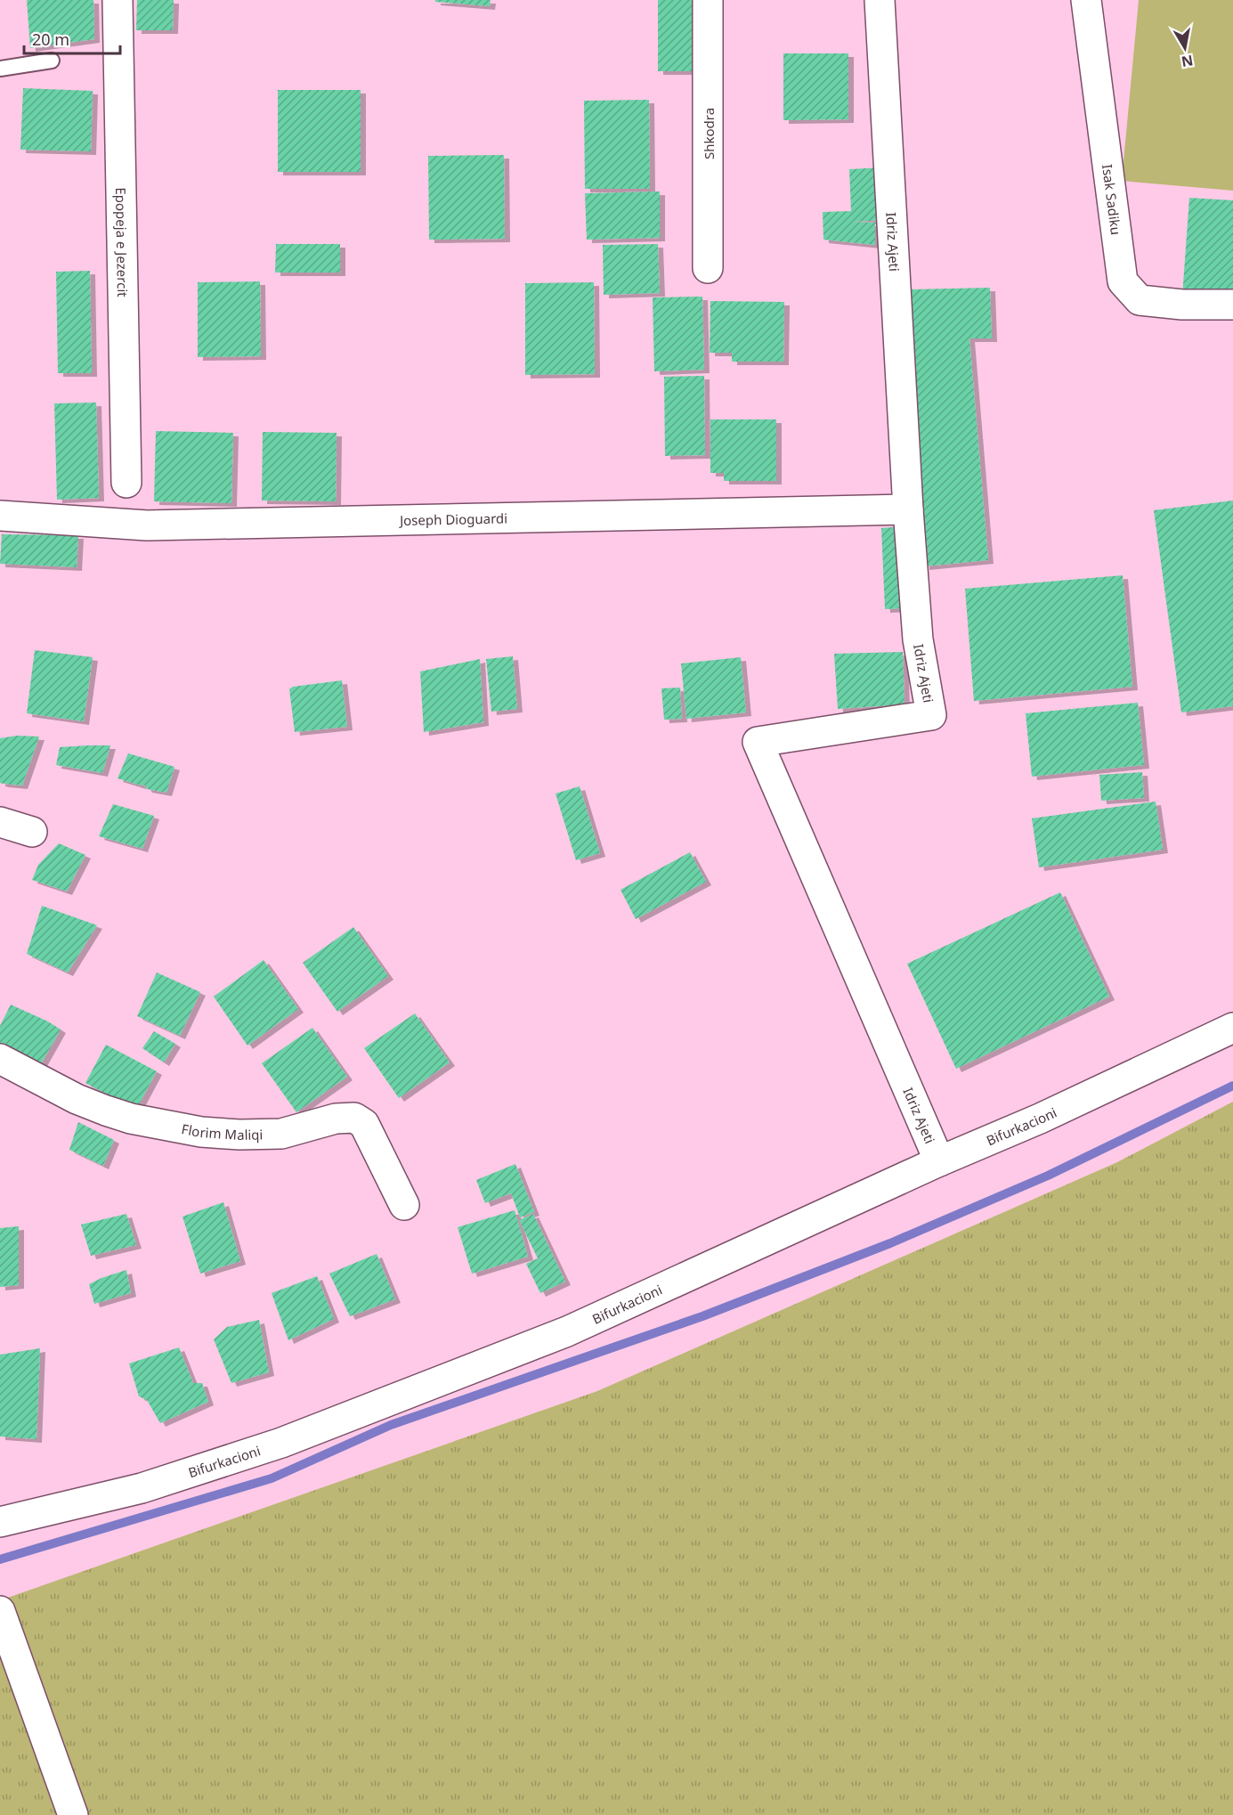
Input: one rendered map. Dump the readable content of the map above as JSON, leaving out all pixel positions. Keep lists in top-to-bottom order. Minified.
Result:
{"streets":{"street":["Shkodra","Isak Sadiku","Epopeja e Jezercit","Idriz Ajeti","Joseph Dioguardi","Bifurkacioni","Florim Maliqi"]},"crossings":[["Idriz Ajeti","Joseph Dioguardi"],["Idriz Ajeti","Bifurkacioni"]],"scale_bar":"20 m","north":"bottom"}
